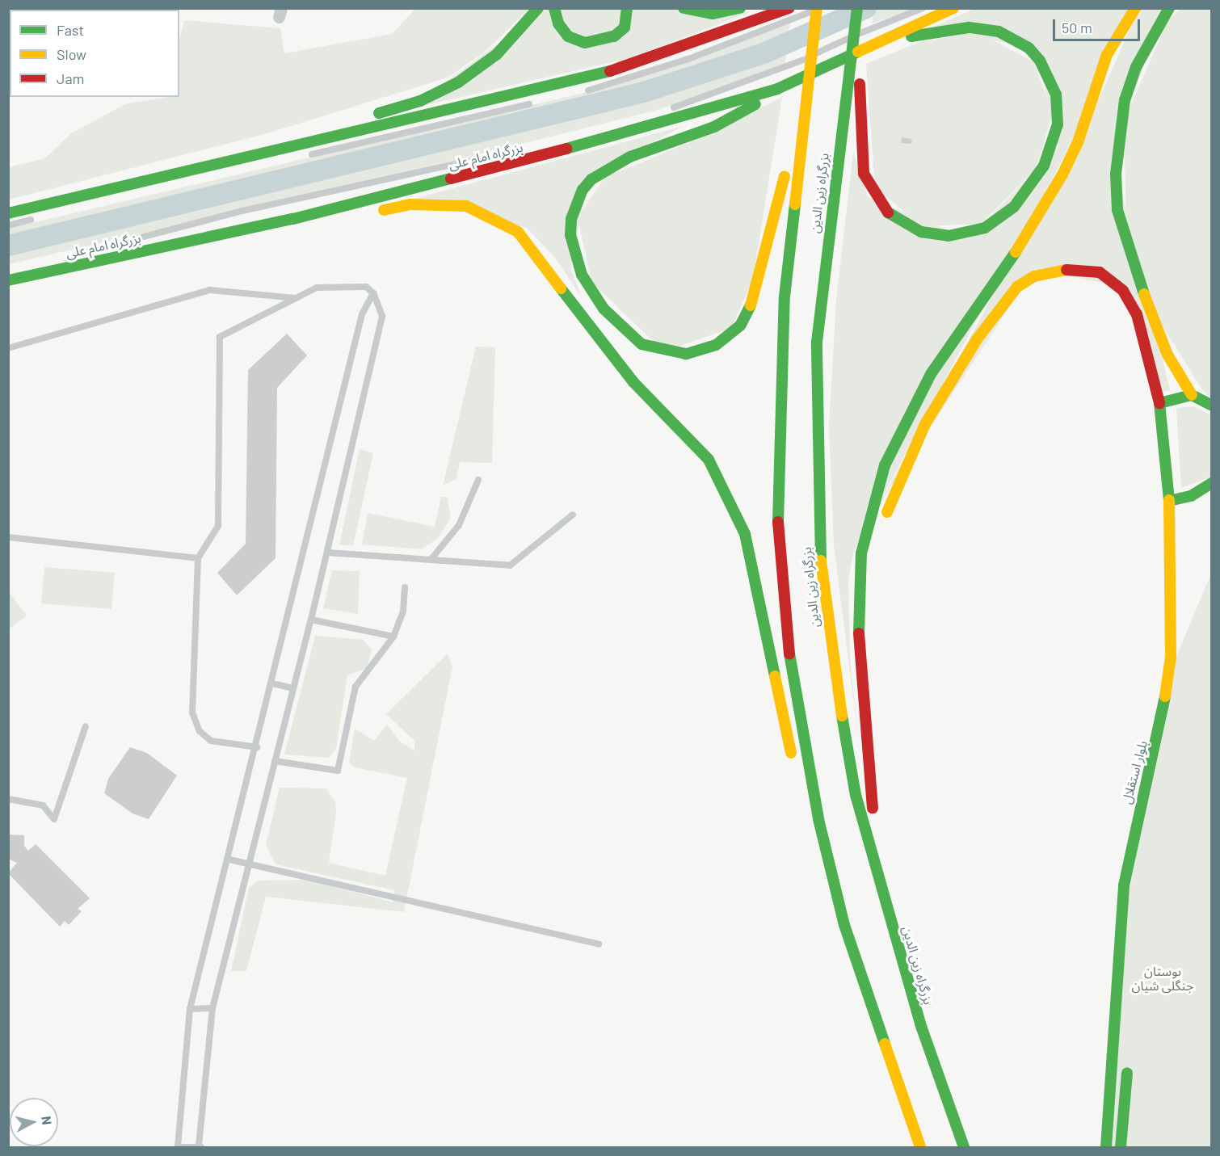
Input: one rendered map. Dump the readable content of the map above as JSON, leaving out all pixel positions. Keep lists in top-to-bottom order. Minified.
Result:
{"streets":{"main road":["بزرگراه امام علی","بزرگراه زین الدین","بلوار استقلال"]},"parks":["بوستان جنگلی شیان"],"legend":["Fast","Slow","Jam"],"scale_bar":"50 m","north":"right"}
